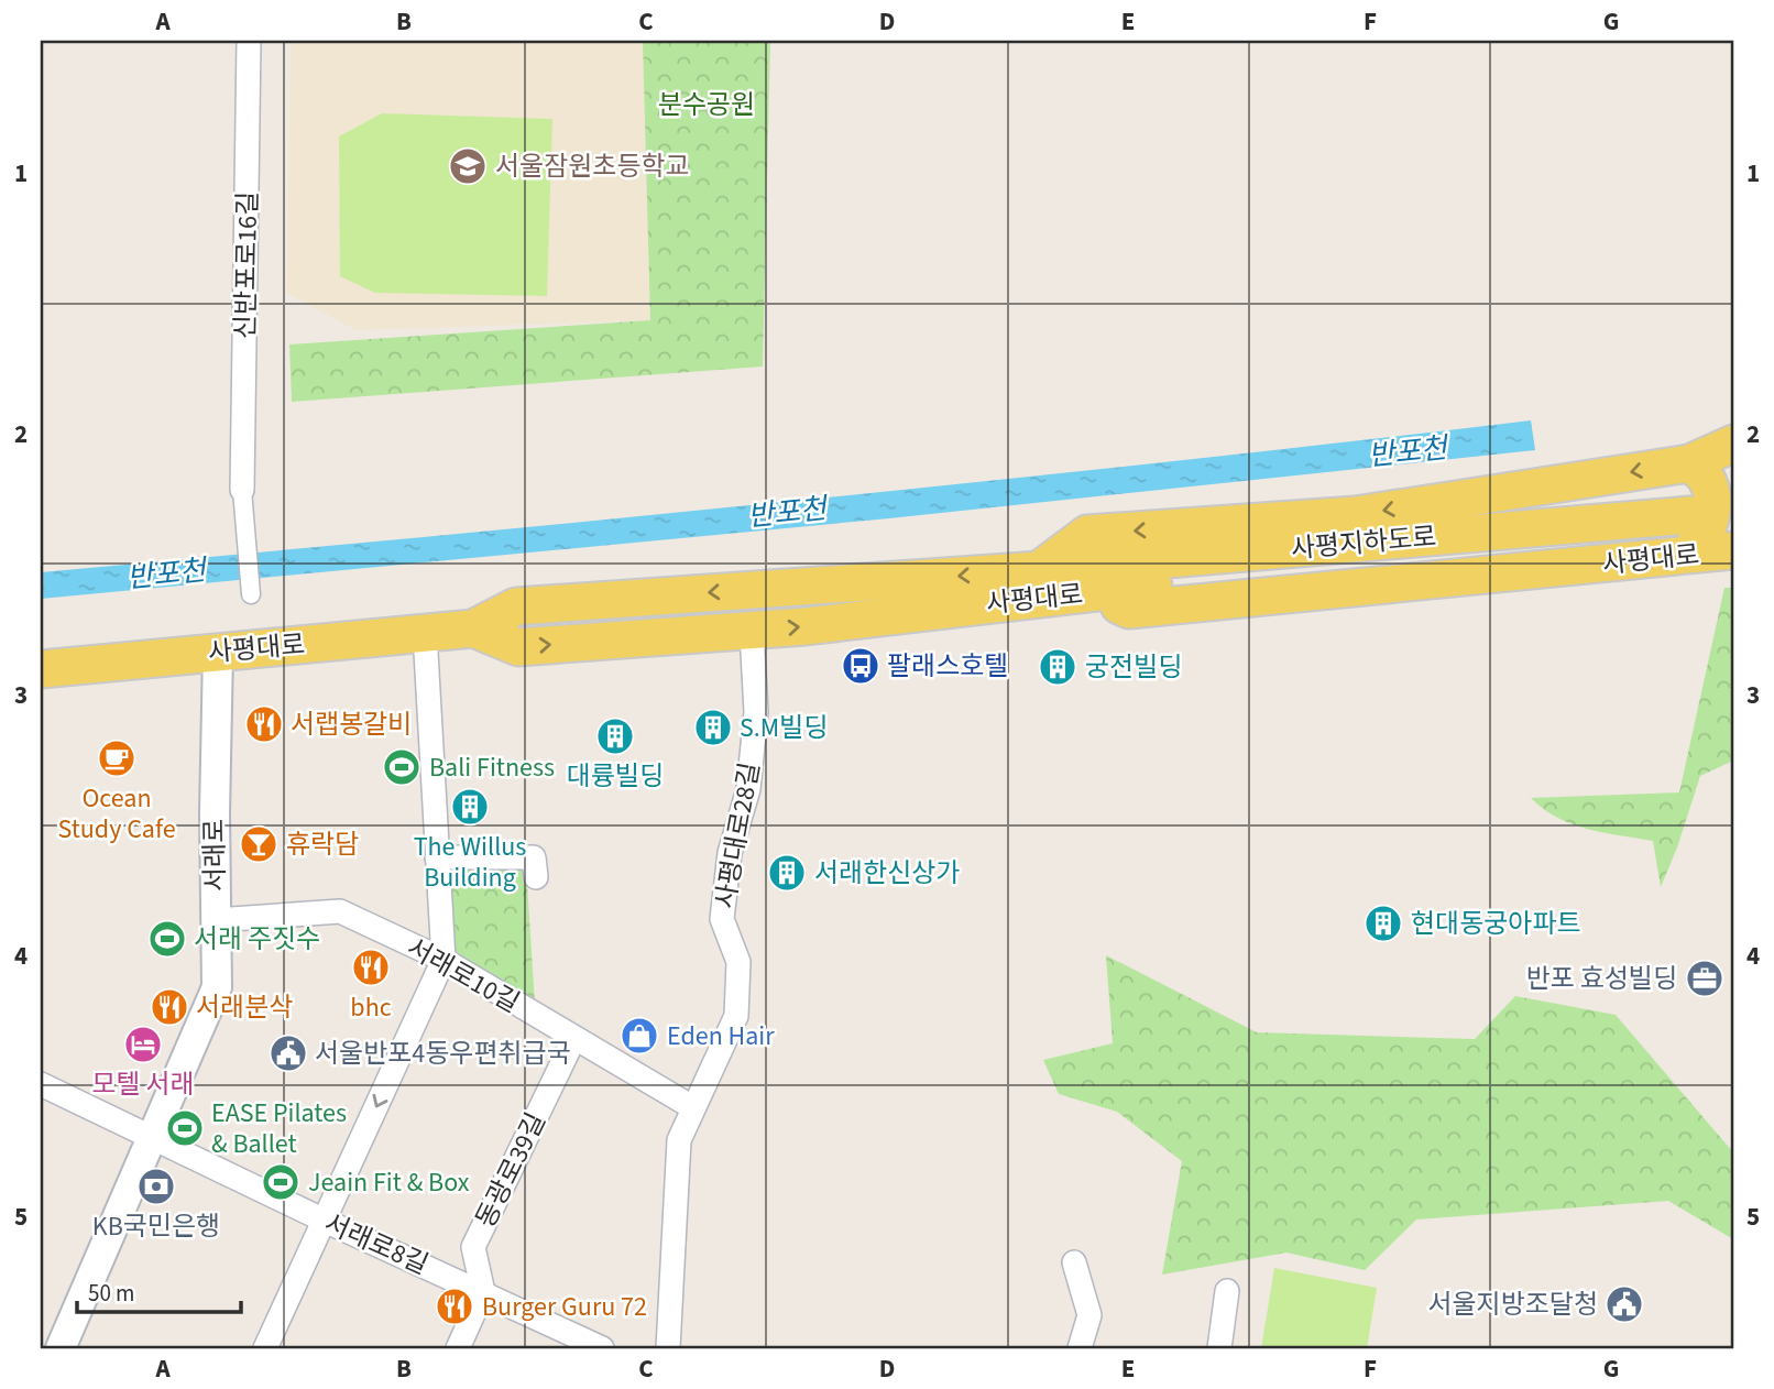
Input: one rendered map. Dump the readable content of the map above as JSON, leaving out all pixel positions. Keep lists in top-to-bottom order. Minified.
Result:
{"streets":{"main road":["사평지하도로","사평대로"],"street":["신반포로16길","사평대로28길","서래로","서래로10길","동광로39길","서래로8길"]},"crossings":[["사평지하도로","사평대로"],["사평대로","사평대로28길"],["사평대로","서래로"],["사평대로28길","서래로10길"],["서래로","서래로10길"],["서래로","서래로8길"],["서래로10길","동광로39길"],["동광로39길","서래로8길"]],"water":["반포천"],"parks":["분수공원"],"places":{"school or university":["서울잠원초등학교"],"bus stop":["팔래스호텔"],"building":["궁전빌딩","S.M빌딩","대륭빌딩","The Willus Building","서래한신상가","현대동궁아파트"],"restaurant":["서랩봉갈비","bhc","서래분삭","Burger Guru 72"],"cafe":["Ocean Study Cafe"],"sports":["Bali Fitness","서래 주짓수","EASE Pilates & Ballet","Jeain Fit & Box"],"bar":["휴락담"],"office":["반포 효성빌딩"],"shop":["Eden Hair"],"hotel":["모텔 서래"],"public building":["서울반포4동우편취급국","서울지방조달청"],"bank":["KB국민은행"]},"scale_bar":"50 m","grid":{"columns":["A","B","C","D","E","F","G"],"rows":["1","2","3","4","5"]}}
